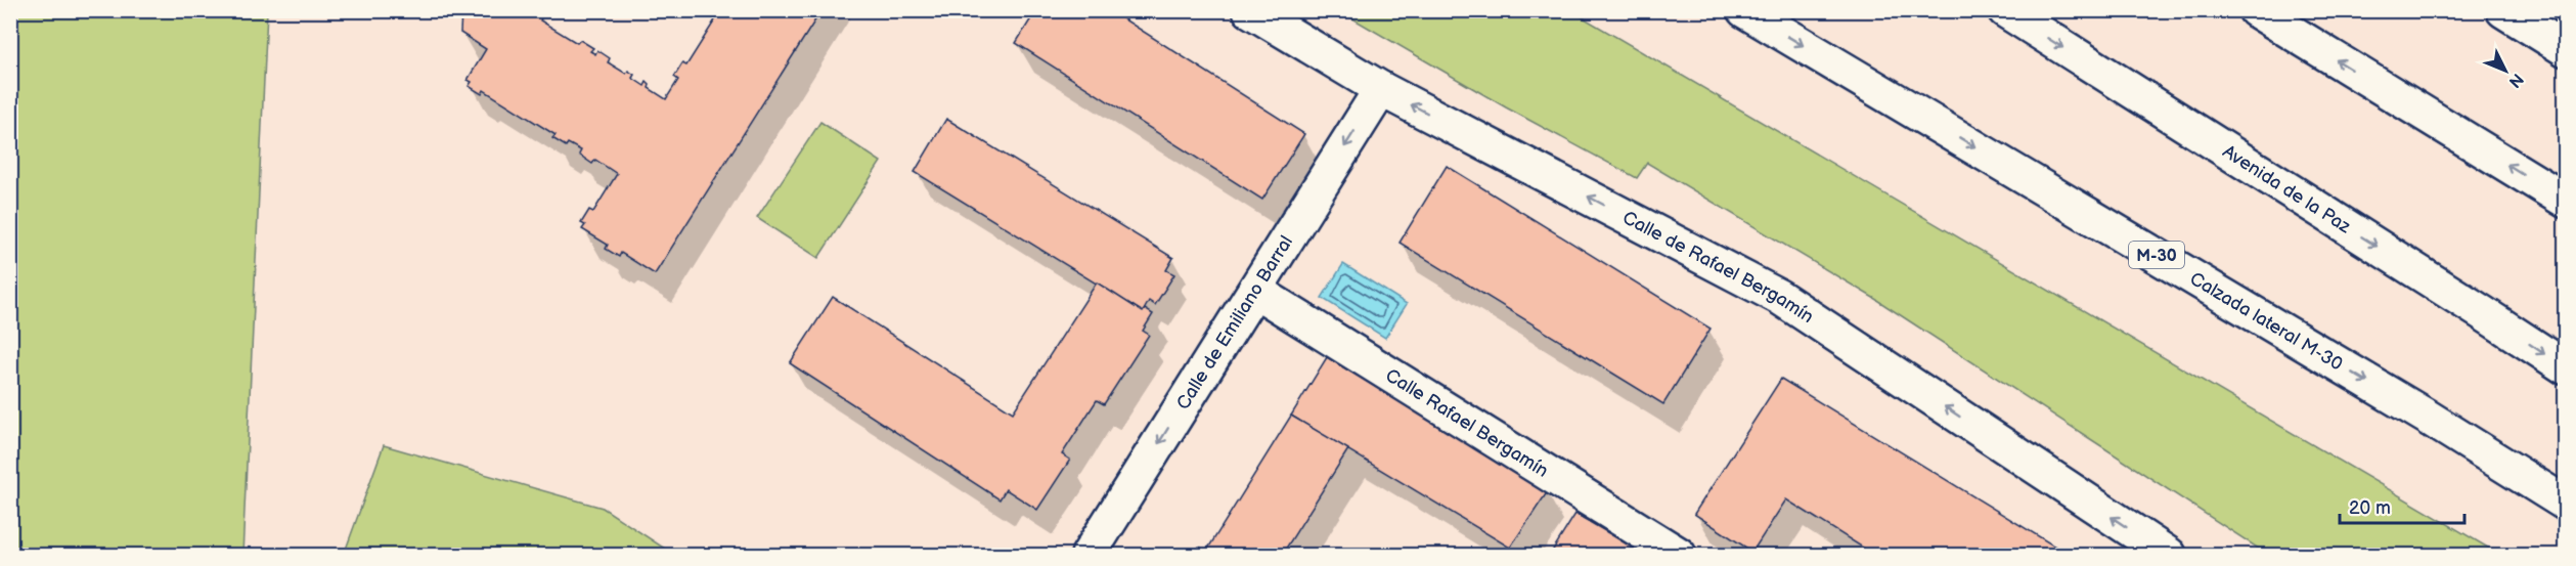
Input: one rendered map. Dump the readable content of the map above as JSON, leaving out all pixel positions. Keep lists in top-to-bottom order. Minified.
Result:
{"streets":{"main road":["Avenida de la Paz","M-30","Calle de Rafael Bergamín","Calzada lateral M-30","Calle de Emiliano Barral","Calle Rafael Bergamín"]},"crossings":[["Calle de Rafael Bergamín","Calle de Emiliano Barral"],["Calle de Emiliano Barral","Calle Rafael Bergamín"]],"one_way":["Calle de Rafael Bergamín","Calle de Emiliano Barral"],"scale_bar":"20 m","north":"bottom right"}
